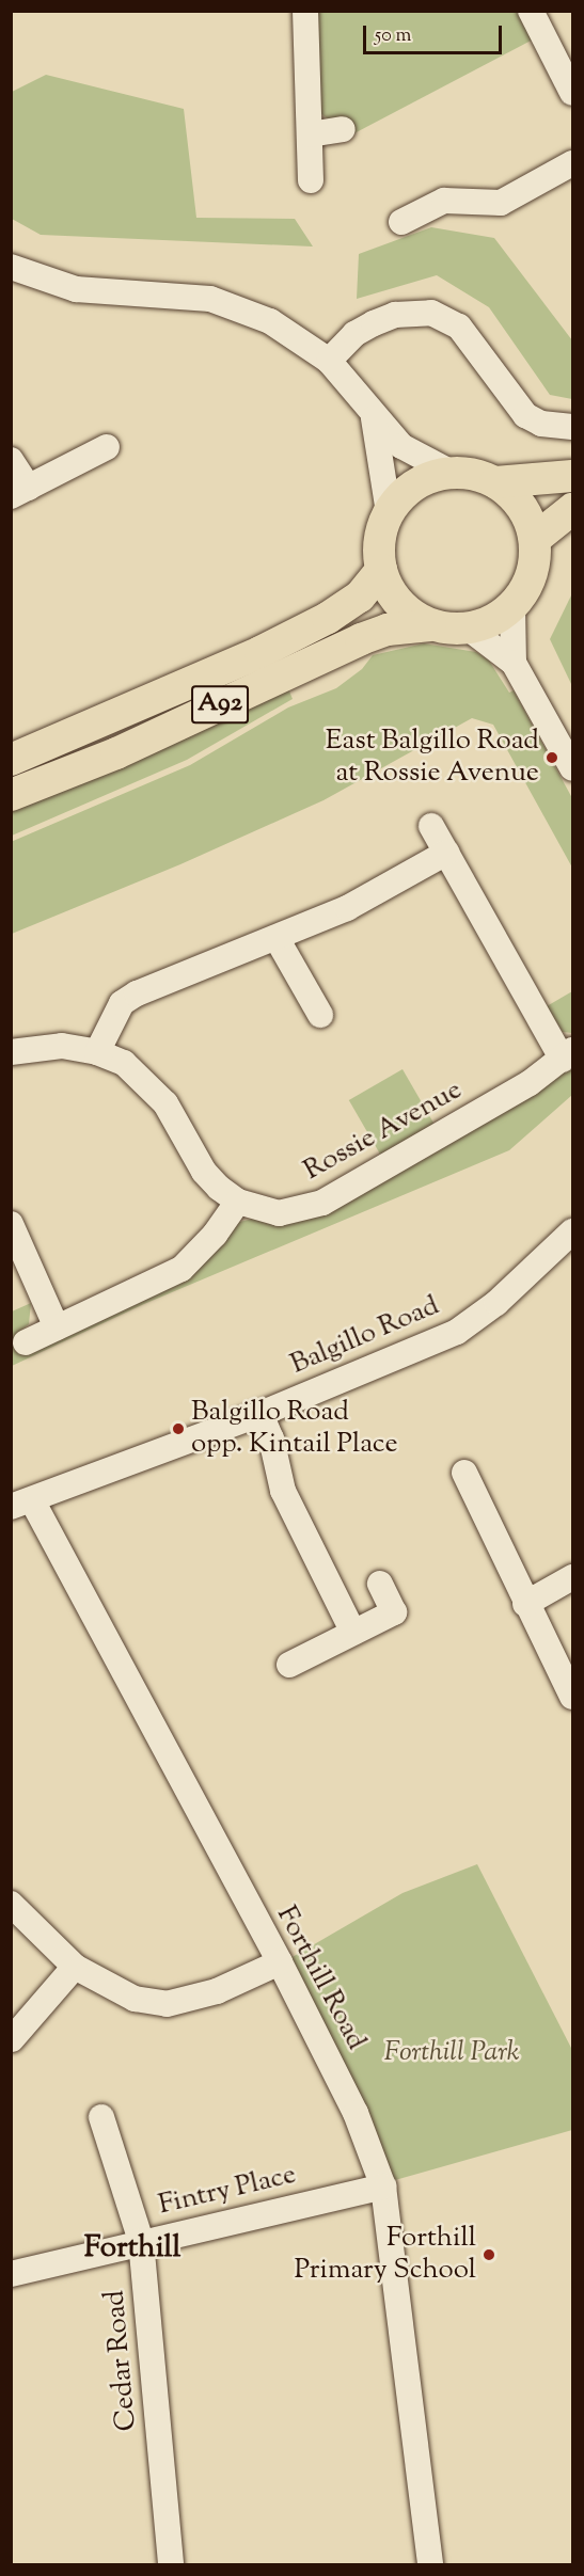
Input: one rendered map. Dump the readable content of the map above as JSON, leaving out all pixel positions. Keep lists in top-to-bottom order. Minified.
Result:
{"streets":{"main road":["A92"],"street":["Rossie Avenue","Balgillo Road","Forthill Road","Fintry Place","Cedar Road"]},"crossings":[["Balgillo Road","Forthill Road"],["Forthill Road","Fintry Place"],["Fintry Place","Cedar Road"]],"districts":["Forthill"],"parks":["Forthill Park"],"places":["East Balgillo Road at Rossie Avenue","Balgillo Road opp. Kintail Place","Forthill Primary School"],"scale_bar":"50 m"}
